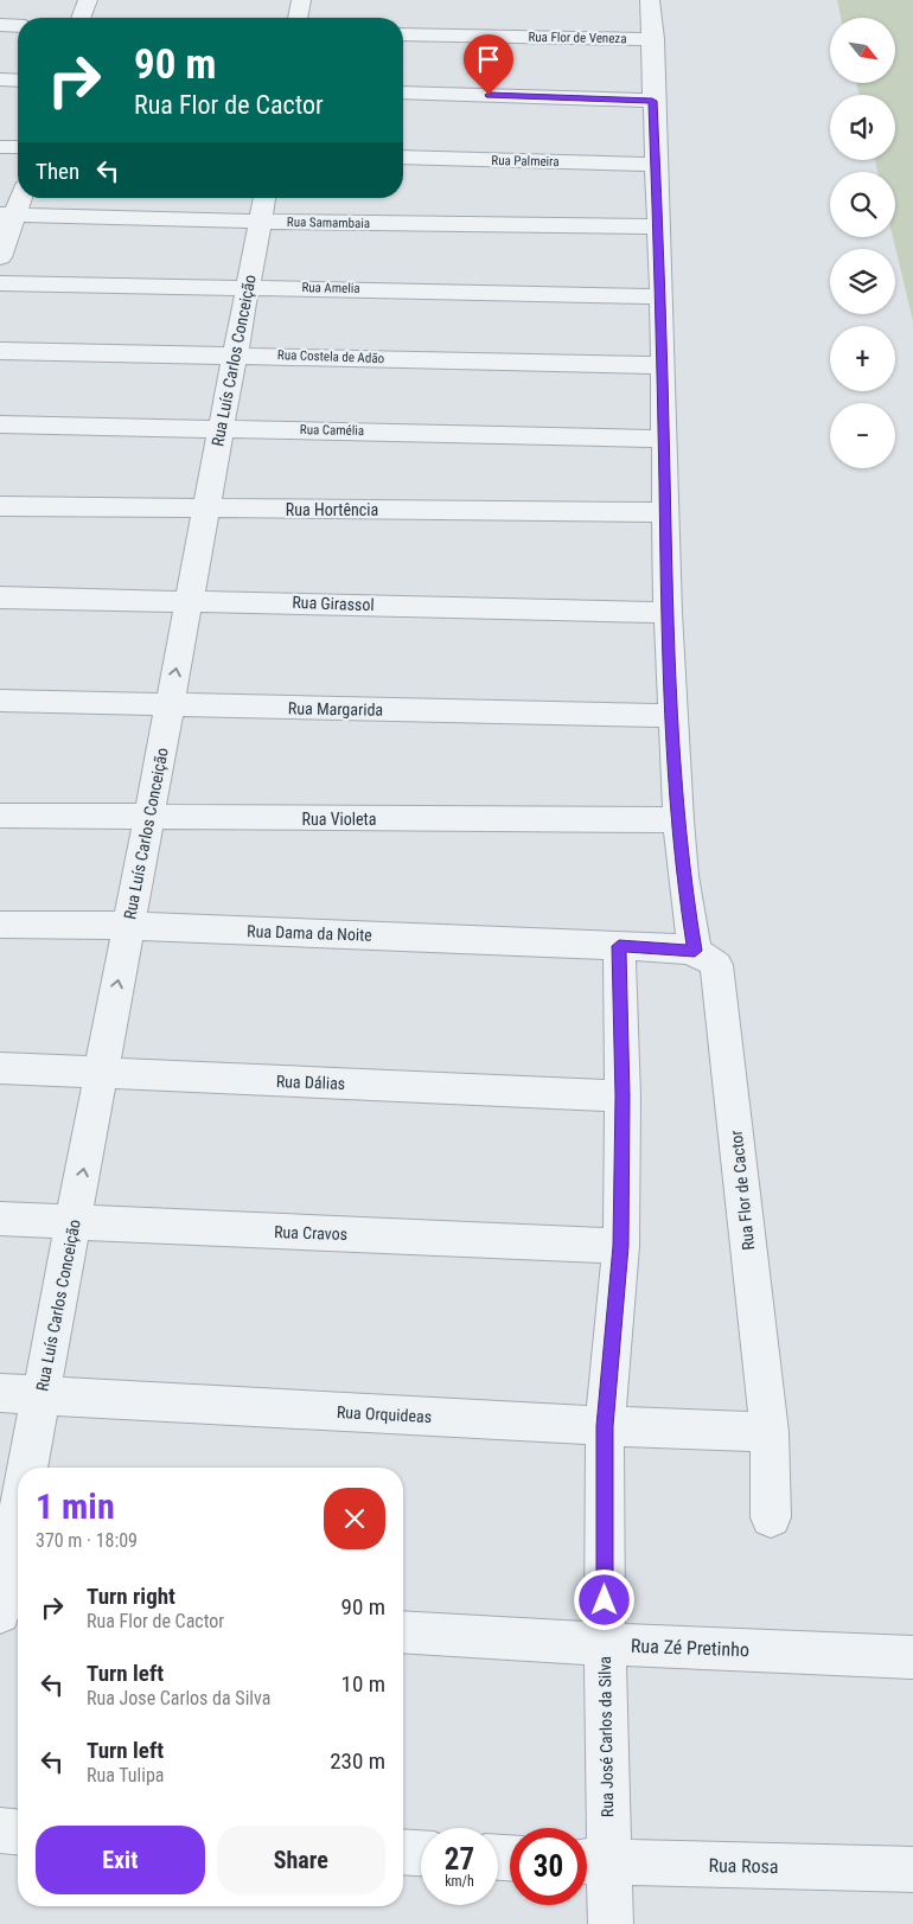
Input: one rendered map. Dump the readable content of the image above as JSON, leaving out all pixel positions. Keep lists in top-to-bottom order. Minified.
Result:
{"streets":{"street":["Rua Flor de Veneza","Rua Palmeira","Rua Samambaia","Rua Amelia","Rua Costela de Adão","Rua Luís Carlos Conceição","Rua Camélia","Rua Hortência","Rua Girassol","Rua Margarida","Rua Violeta","Rua Dama da Noite","Rua Dálias","Rua Flor de Cactor","Rua Cravos","Rua Orquideas","Rua Zé Pretinho","Rua José Carlos da Silva","Rua Rosa"]},"crossings":[["Rua Samambaia","Rua Luís Carlos Conceição"],["Rua Amelia","Rua Luís Carlos Conceição"],["Rua Costela de Adão","Rua Luís Carlos Conceição"],["Rua Luís Carlos Conceição","Rua Camélia"],["Rua Luís Carlos Conceição","Rua Hortência"],["Rua Luís Carlos Conceição","Rua Girassol"],["Rua Luís Carlos Conceição","Rua Margarida"],["Rua Luís Carlos Conceição","Rua Violeta"],["Rua Luís Carlos Conceição","Rua Dama da Noite"],["Rua Luís Carlos Conceição","Rua Dálias"],["Rua Luís Carlos Conceição","Rua Cravos"],["Rua Luís Carlos Conceição","Rua Orquideas"],["Rua Dama da Noite","Rua José Carlos da Silva"],["Rua Dálias","Rua José Carlos da Silva"],["Rua Flor de Cactor","Rua Orquideas"],["Rua Cravos","Rua José Carlos da Silva"],["Rua Orquideas","Rua José Carlos da Silva"],["Rua Zé Pretinho","Rua José Carlos da Silva"],["Rua José Carlos da Silva","Rua Rosa"]],"north":"bottom right","page":{"map_buttons":["+","−"],"turn":["90 m","Rua Flor de Cactor"],"then":"Then","heading":["1 min","370 m · 18:09"],"list":[{"name":"Turn right","note":"Rua Flor de Cactor","value":"90 m"},{"name":"Turn left","note":"Rua Jose Carlos da Silva","value":"10 m"},{"name":"Turn left","note":"Rua Tulipa","value":"230 m"}],"buttons":["Exit","Share"],"speed":"27 km/h","limit":"30"}}
